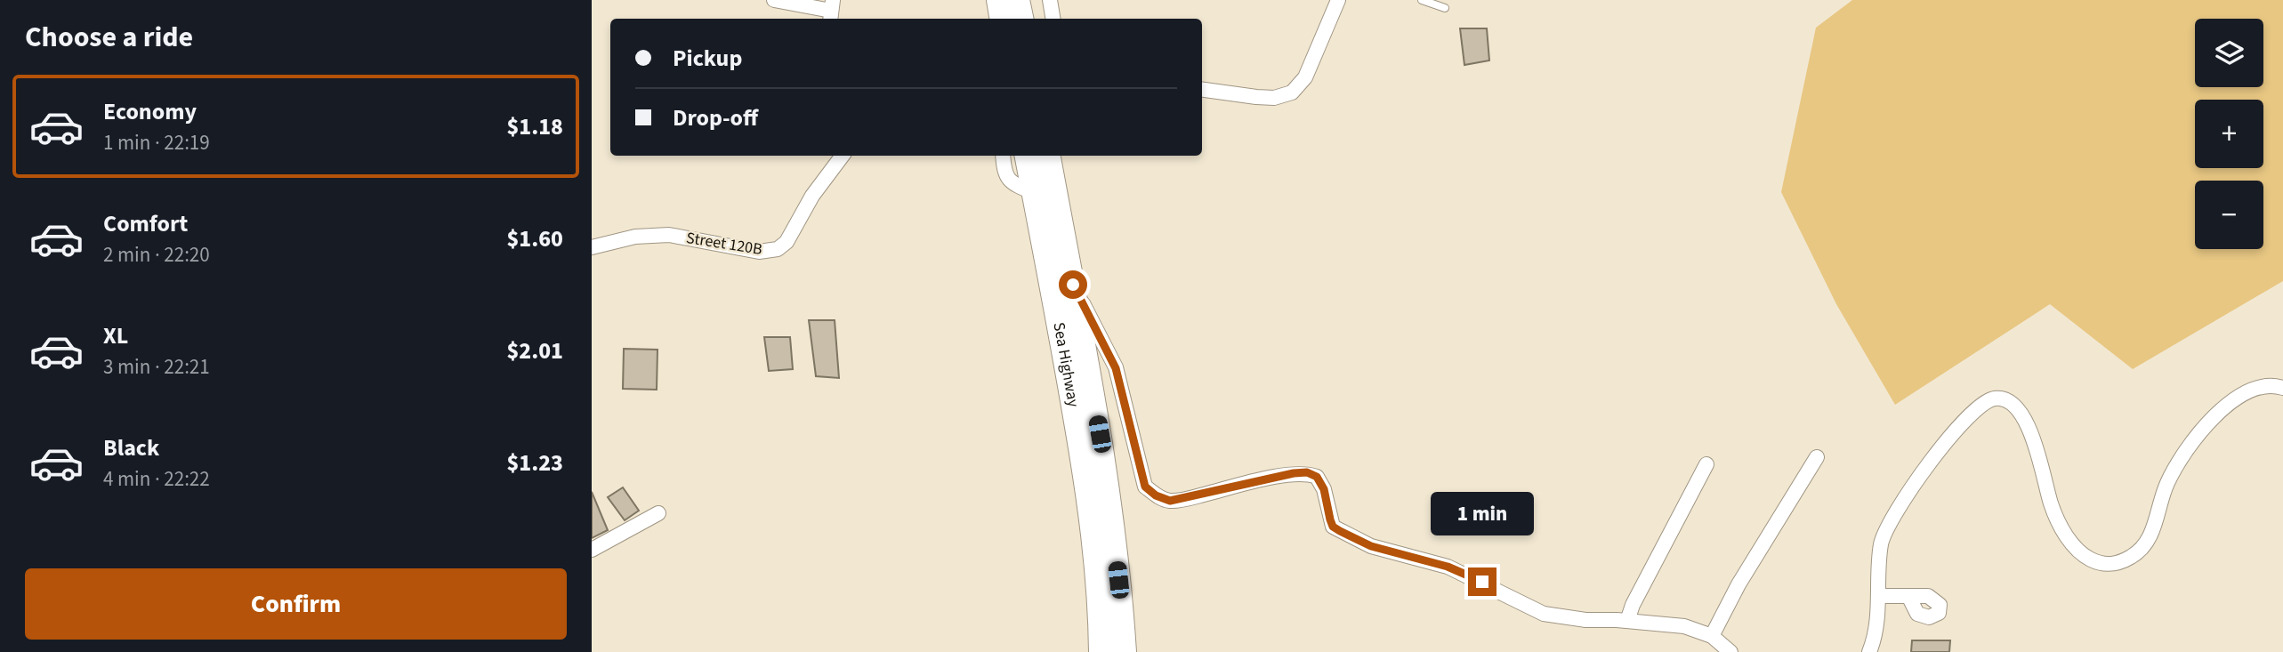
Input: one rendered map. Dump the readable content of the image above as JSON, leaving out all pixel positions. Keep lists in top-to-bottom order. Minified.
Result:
{"streets":{"highway":["Sea Highway"],"street":["Street 120B"]},"page":{"heading":"Choose a ride","map_buttons":["+","−"],"banner":["Pickup","Drop-off"],"list":[{"name":"Economy","note":"1 min · 22:19","value":"$1.18"},{"name":"Comfort","note":"2 min · 22:20","value":"$1.60"},{"name":"XL","note":"3 min · 22:21","value":"$2.01"},{"name":"Black","note":"4 min · 22:22","value":"$1.23"}],"bubble":"1 min","buttons":"Confirm"}}
